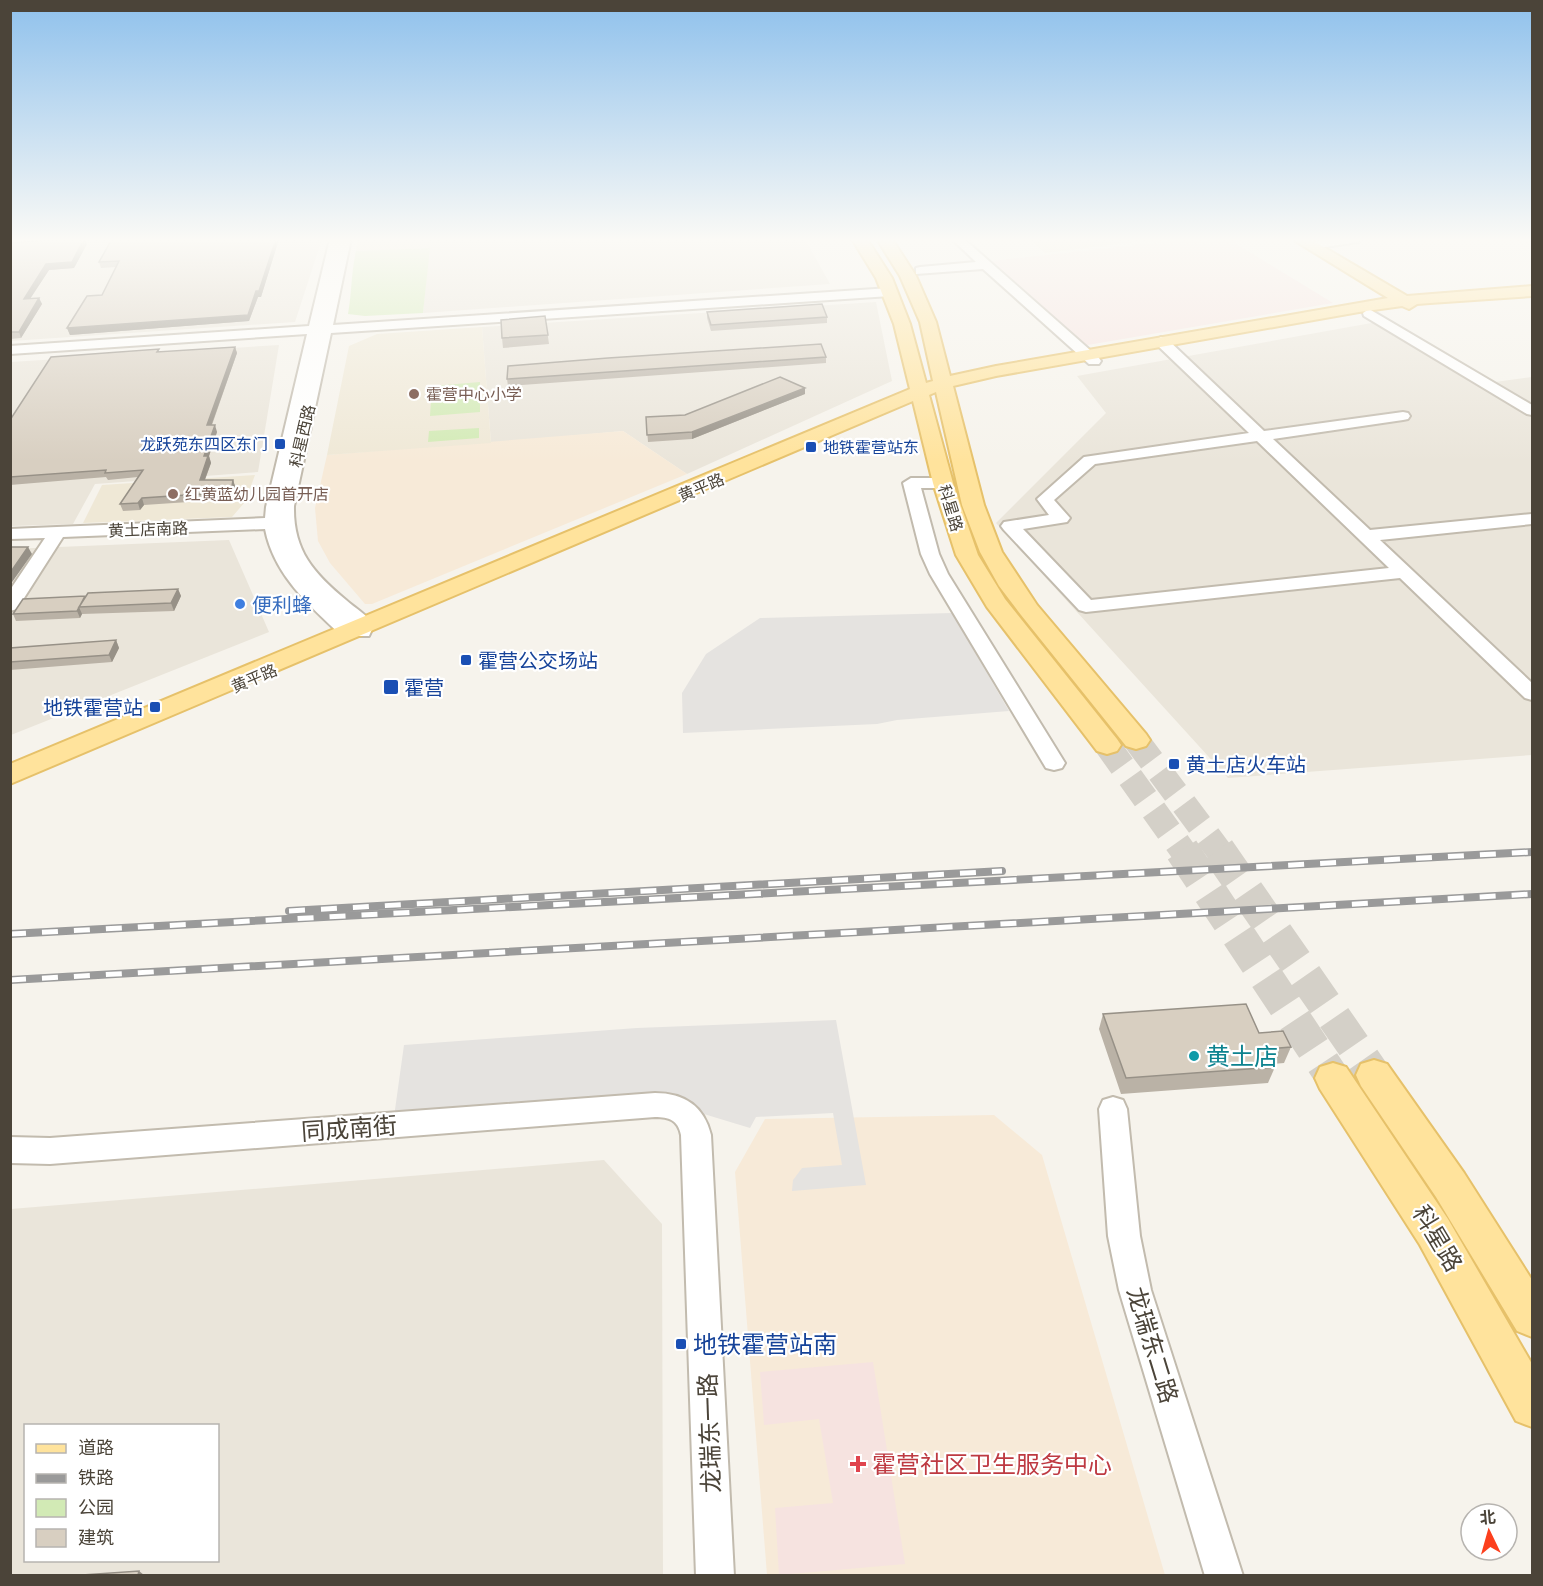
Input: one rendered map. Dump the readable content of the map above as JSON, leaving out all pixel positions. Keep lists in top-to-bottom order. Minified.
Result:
{"streets":{"main road":["黄平路","科星路"],"street":["科星西路","黄土店南路","同成南街","龙瑞东二路","龙瑞东一路"]},"crossings":[["科星西路","黄平路"],["科星西路","黄土店南路"],["黄平路","科星路"],["同成南街","龙瑞东一路"]],"places":{"other":["霍营中心小学","红黄蓝幼儿园首开店","便利蜂","黄土店"],"transit":["龙跃苑东四区东门","地铁霍营站东","霍营公交场站","霍营","地铁霍营站","黄土店火车站","地铁霍营站南"],"health":["霍营社区卫生服务中心"]},"legend":["道路","铁路","公园","建筑"],"north":"top"}
